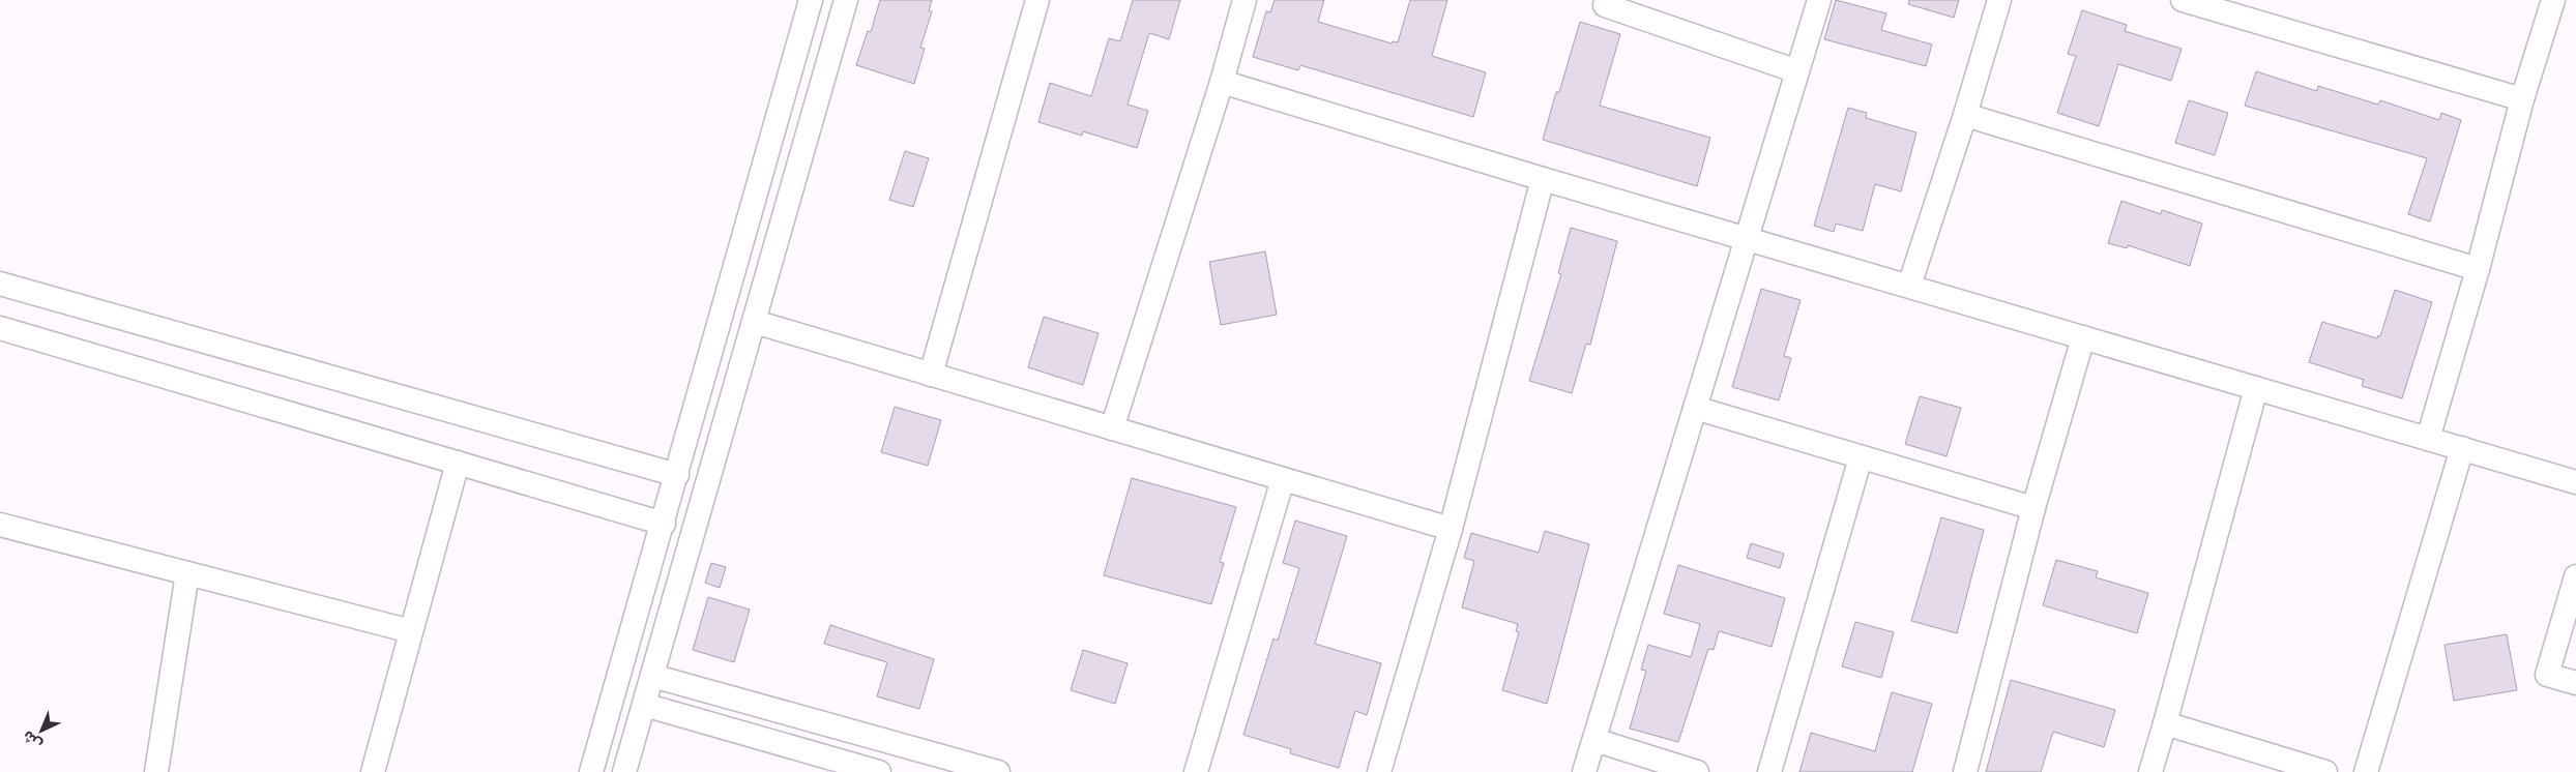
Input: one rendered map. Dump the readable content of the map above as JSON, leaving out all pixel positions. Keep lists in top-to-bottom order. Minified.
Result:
{"north":"bottom left"}
